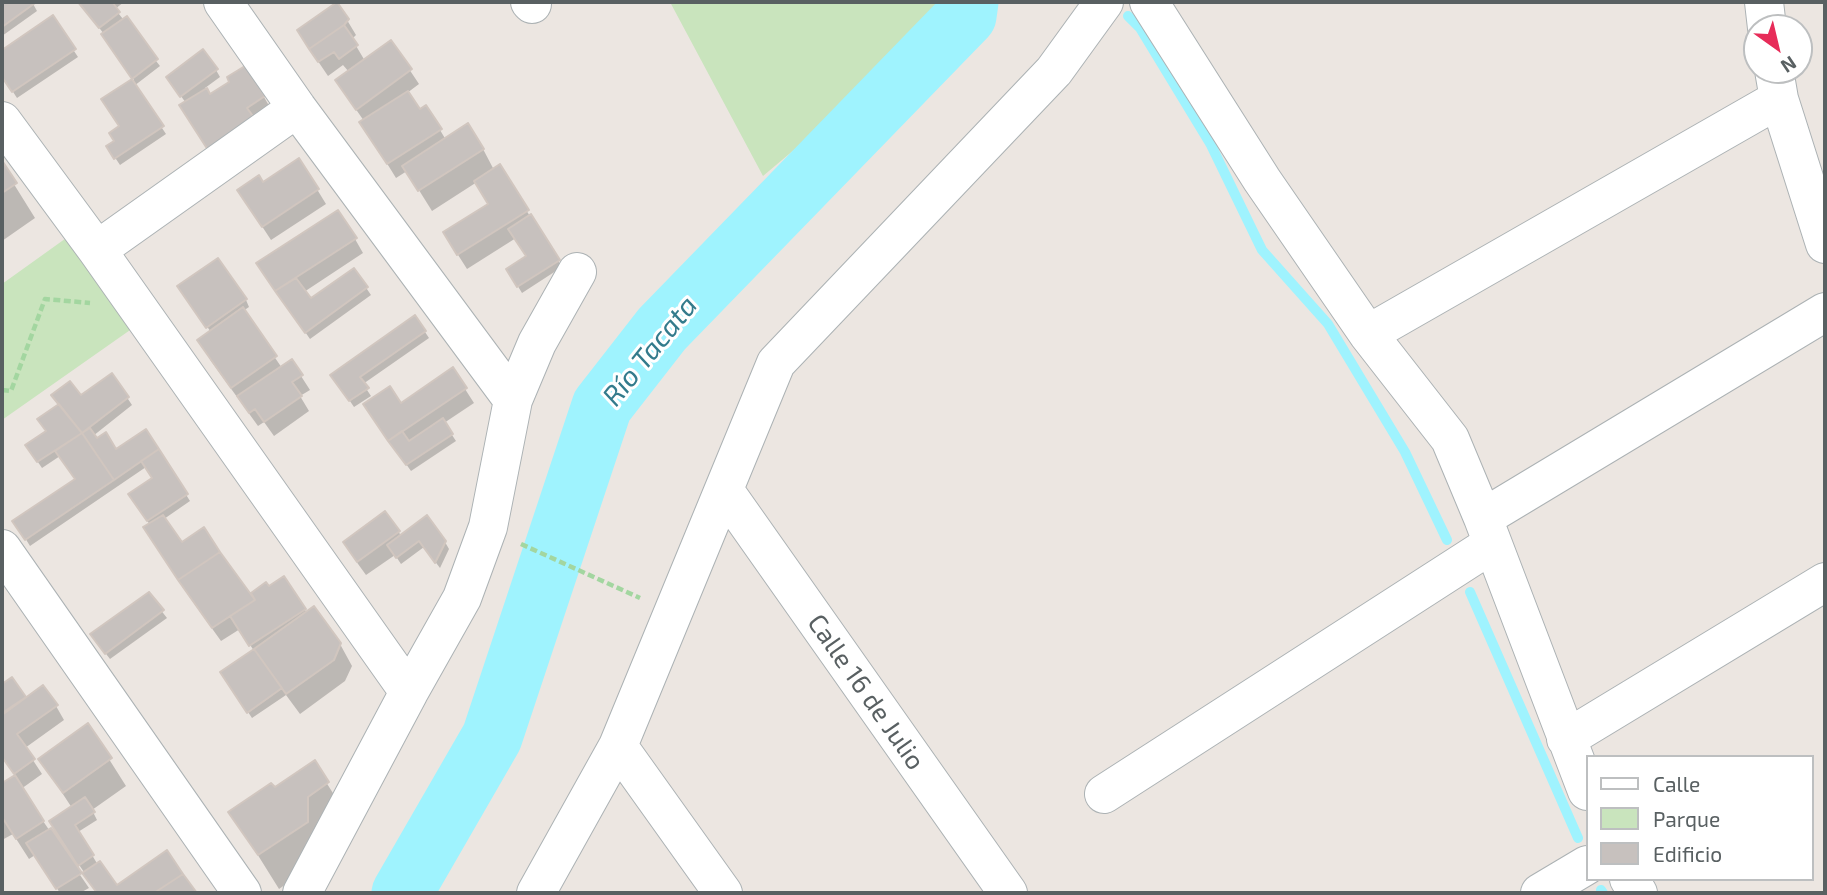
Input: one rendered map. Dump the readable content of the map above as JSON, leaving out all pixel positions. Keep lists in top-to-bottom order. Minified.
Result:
{"streets":{"street":["Calle 16 de Julio"]},"water":["Río Tacata"],"legend":["Calle","Parque","Edificio"],"north":"bottom right"}
